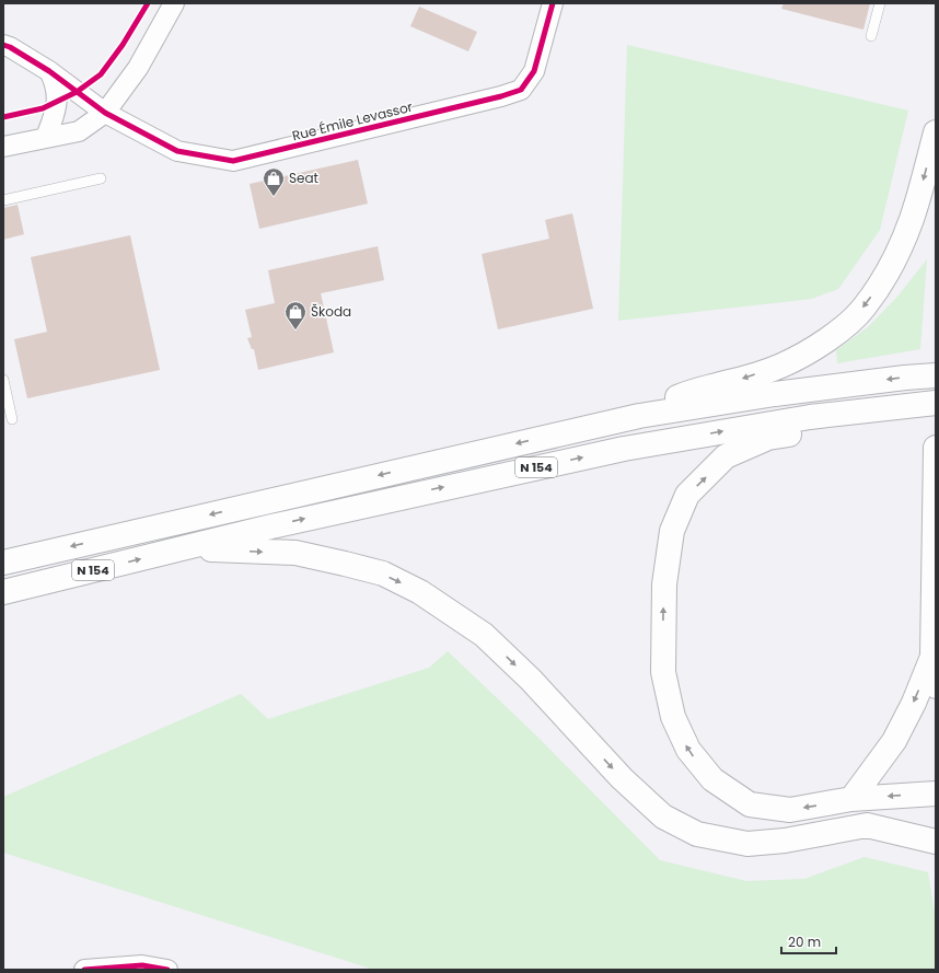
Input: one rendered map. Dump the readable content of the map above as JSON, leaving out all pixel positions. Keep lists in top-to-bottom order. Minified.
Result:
{"streets":{"main road":["N 154"],"street":["Rue Émile Levassor"]},"places":{"shop":["Seat","Škoda"]},"scale_bar":"20 m"}
